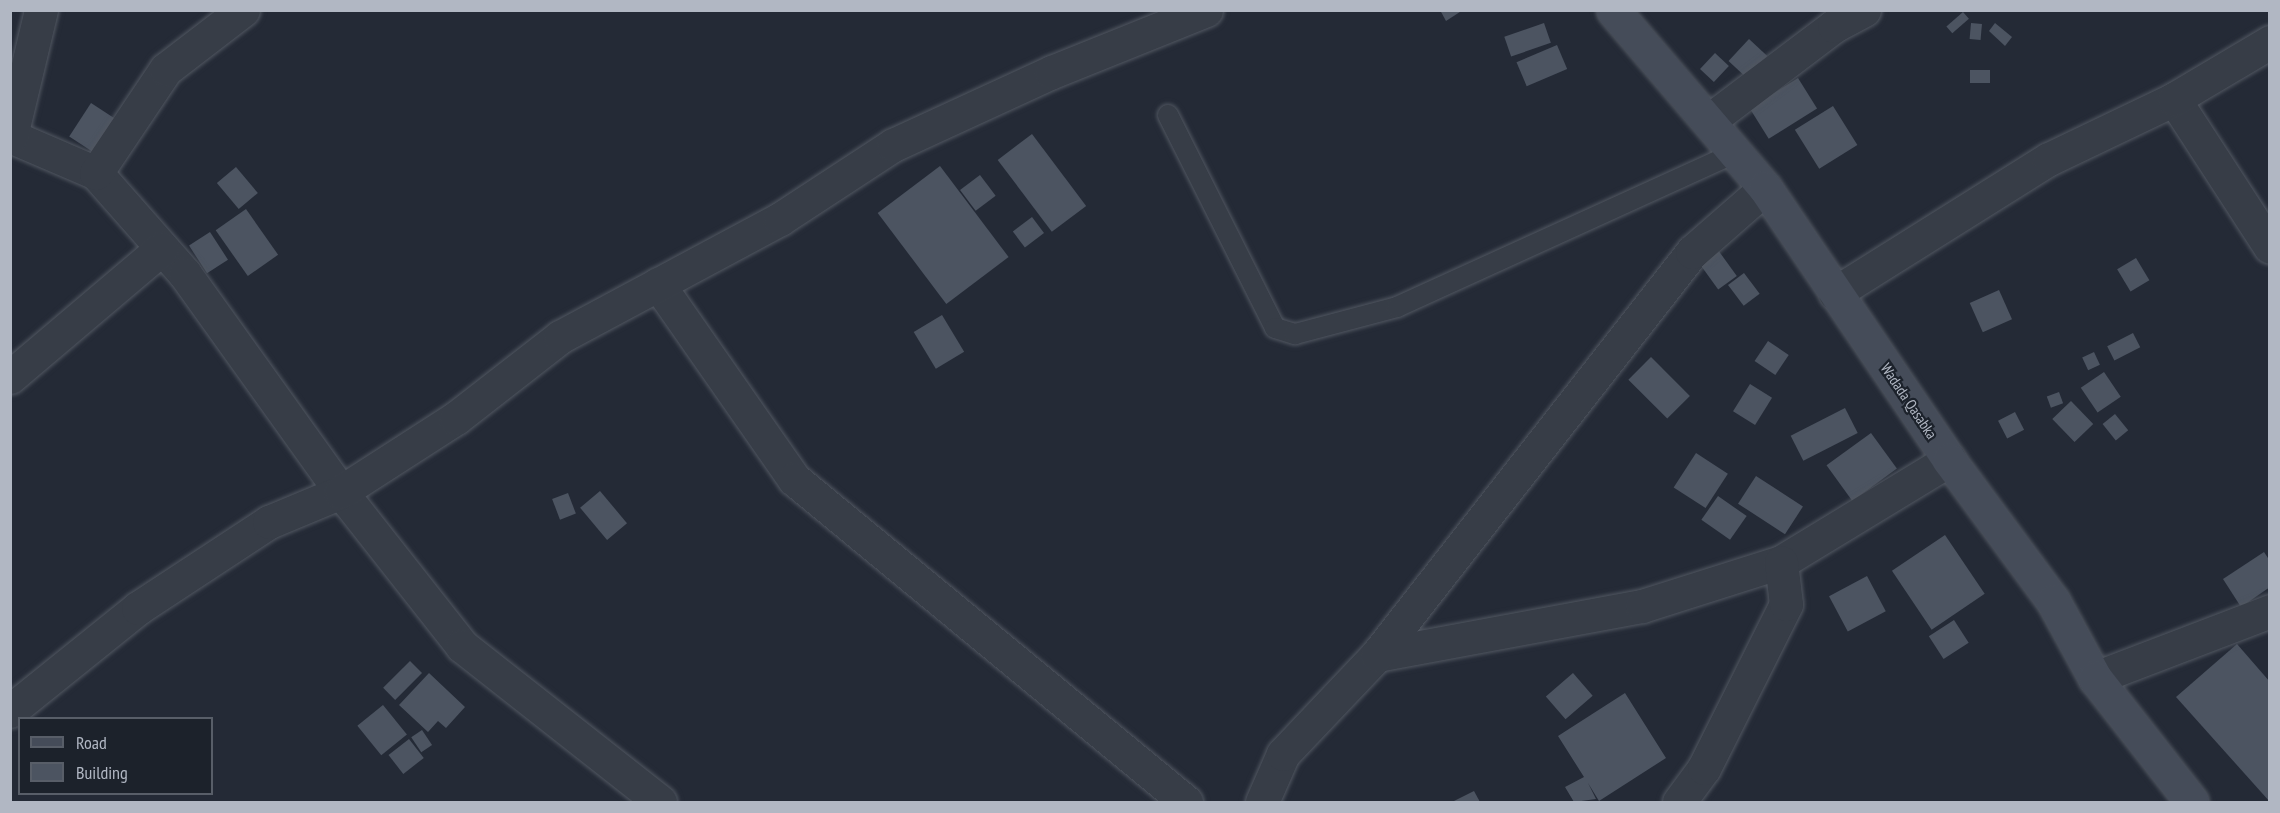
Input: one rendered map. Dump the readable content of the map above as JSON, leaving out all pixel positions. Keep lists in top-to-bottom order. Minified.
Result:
{"streets":{"street":["Wadada Qasabka"]},"legend":["Road","Building"]}
